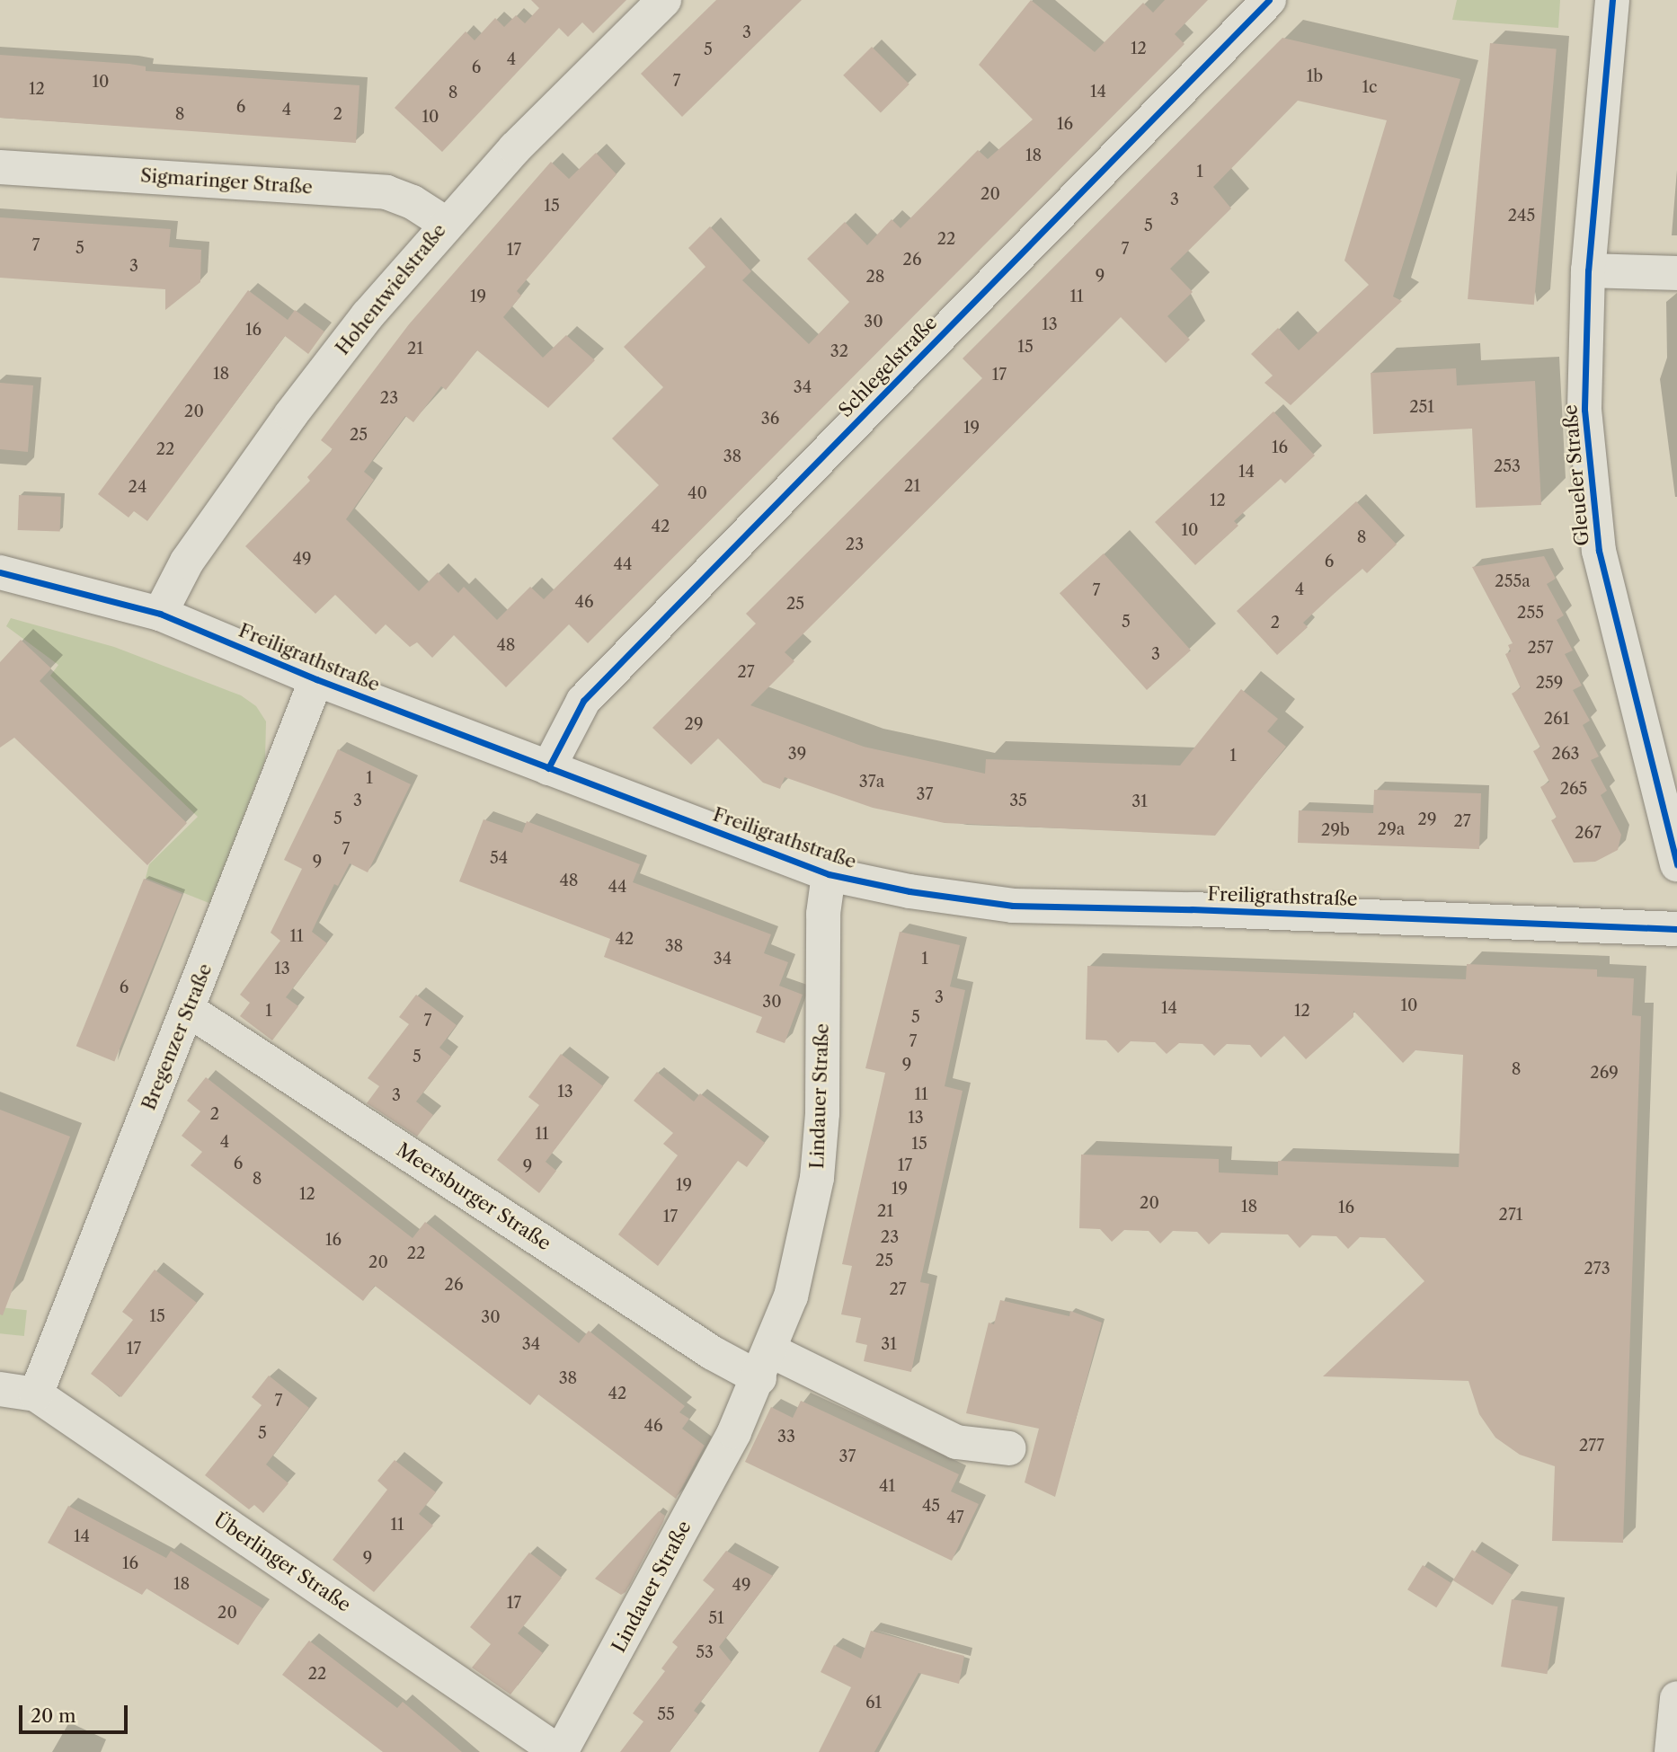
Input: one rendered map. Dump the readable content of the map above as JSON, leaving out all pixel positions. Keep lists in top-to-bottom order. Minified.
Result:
{"streets":{"street":["Sigmaringer Straße","Hohentwielstraße","Schlegelstraße","Gleueler Straße","Freiligrathstraße","Bregenzer Straße","Lindauer Straße","Meersburger Straße","Überlinger Straße"]},"crossings":[["Sigmaringer Straße","Hohentwielstraße"],["Hohentwielstraße","Freiligrathstraße"],["Schlegelstraße","Freiligrathstraße"],["Freiligrathstraße","Bregenzer Straße"],["Freiligrathstraße","Lindauer Straße"],["Bregenzer Straße","Meersburger Straße"],["Bregenzer Straße","Überlinger Straße"],["Lindauer Straße","Meersburger Straße"],["Lindauer Straße","Überlinger Straße"]],"house_numbers":["3","12","5","4","6","1b","7","10","1c","12","14","8","6","4","8","2","10","16","18","1","20","3","15","245","5","22","7","5","7","17","26","3","9","28","19","11","30","13","16","15","21","32","18","17","34","23","251","20","36","19","25","16","22","38","253","14","21","24","40","12","42","10","8","23","49","6","44","255a","4","7","46","25","255","5","2","48","257","3","27","259","261","29","39","263","1","1","37a","265","37","3","35","31","5","29","27","29a","29b","267","7","54","9","48","44","11","42","38","34","1","13","6","3","30","10","14","1","12","5","7","7","5","9","8","269","13","11","3","2","13","11","4","15","6","17","9","8","19","19","12","20","18","16","21","271","17","23","16","22","25","20","273","26","27","15","30","34","31","17","38","42","7","46","5","33","277","37","41","45","47","11","14","9","16","18","49","17","20","51","53","22","61","55"],"scale_bar":"20 m"}
